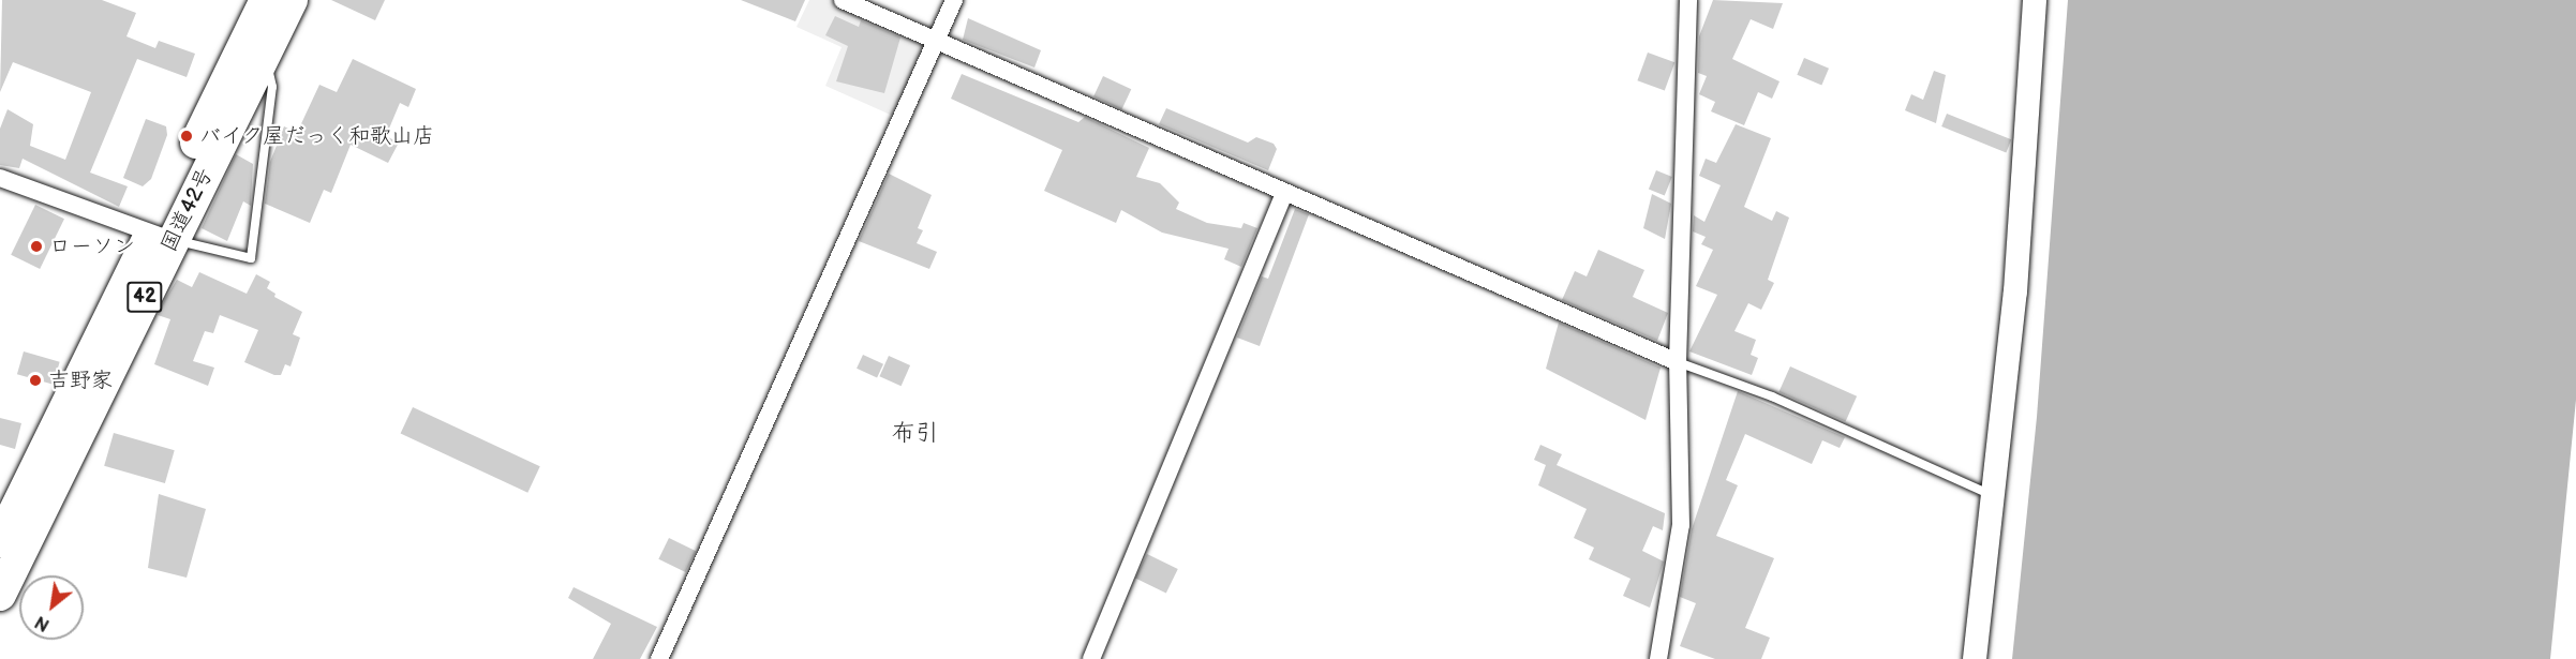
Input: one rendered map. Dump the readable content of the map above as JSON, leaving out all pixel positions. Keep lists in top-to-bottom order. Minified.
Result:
{"streets":{"highway":["国道42号","42"]},"districts":["布引"],"places":["バイク屋だっく和歌山店","ローソン","吉野家"],"north":"bottom left"}
